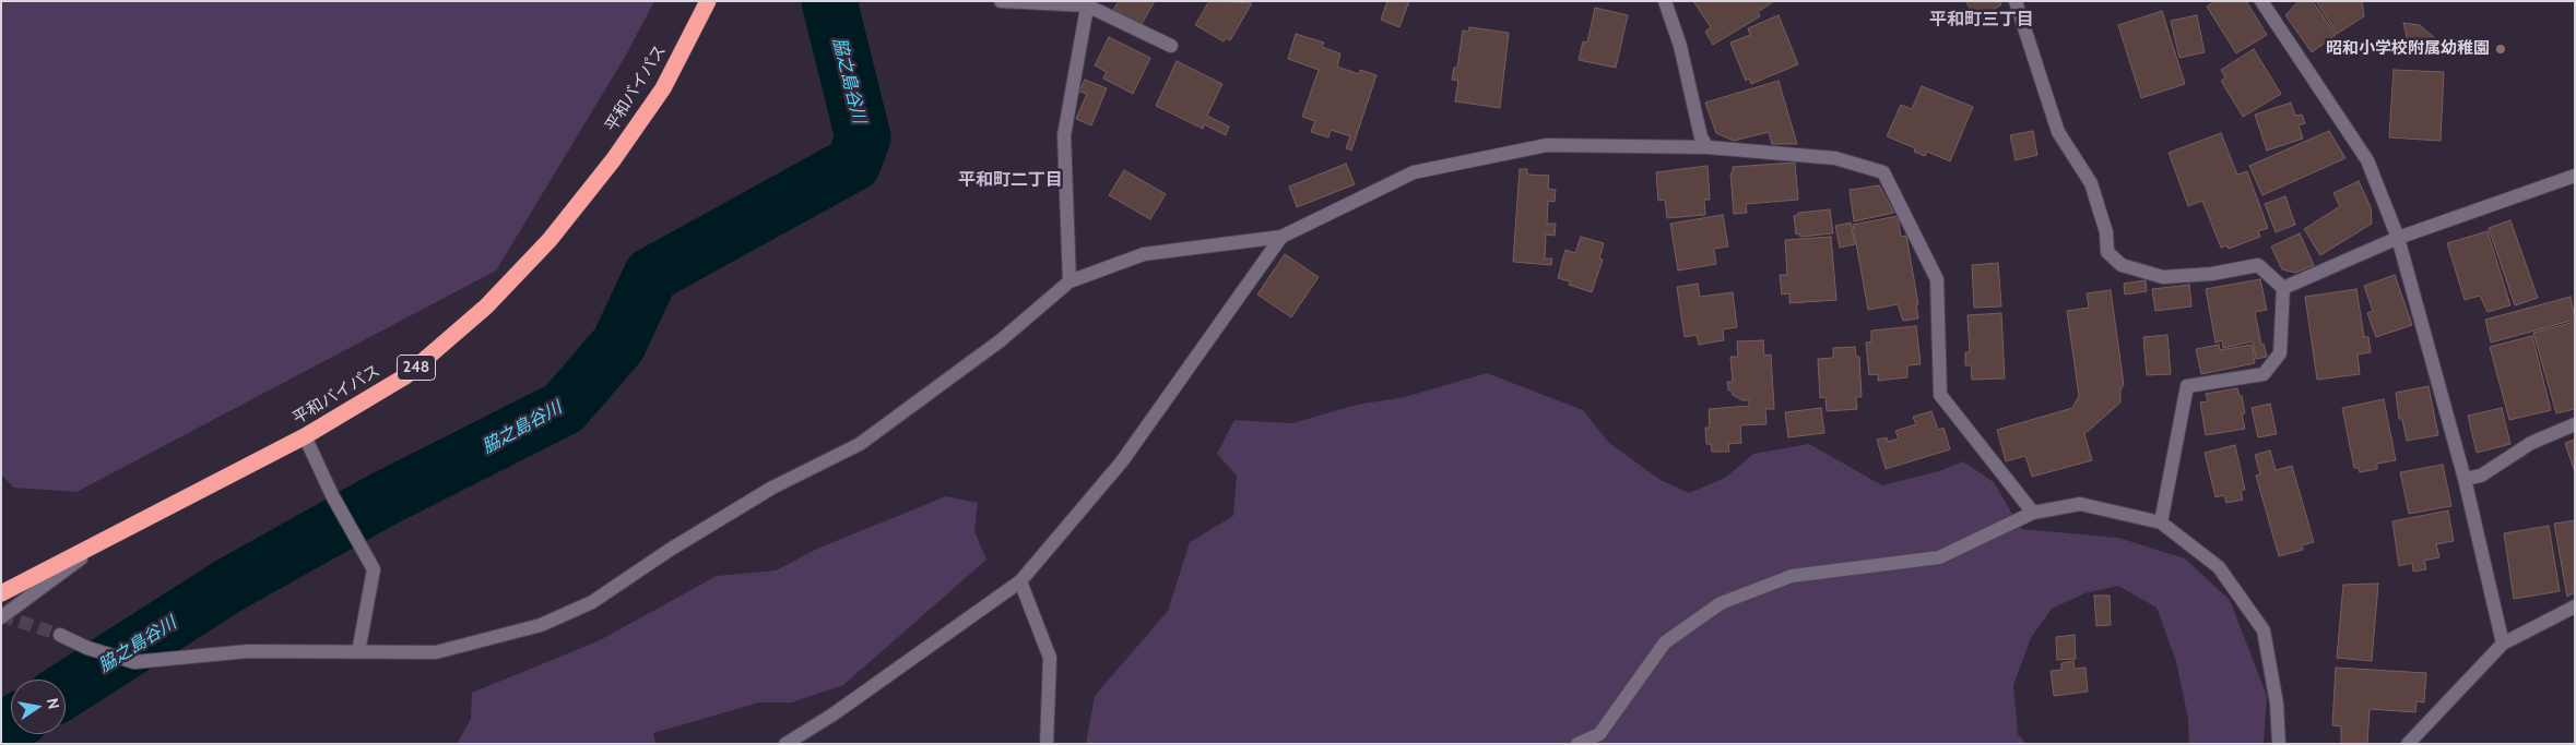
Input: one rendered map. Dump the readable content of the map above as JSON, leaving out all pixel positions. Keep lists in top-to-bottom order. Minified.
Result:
{"streets":{"highway":["平和バイパス","248"]},"districts":["平和町三丁目","平和町二丁目"],"water":["脇之島谷川"],"places":["昭和小学校附属幼稚園"],"north":"right"}
